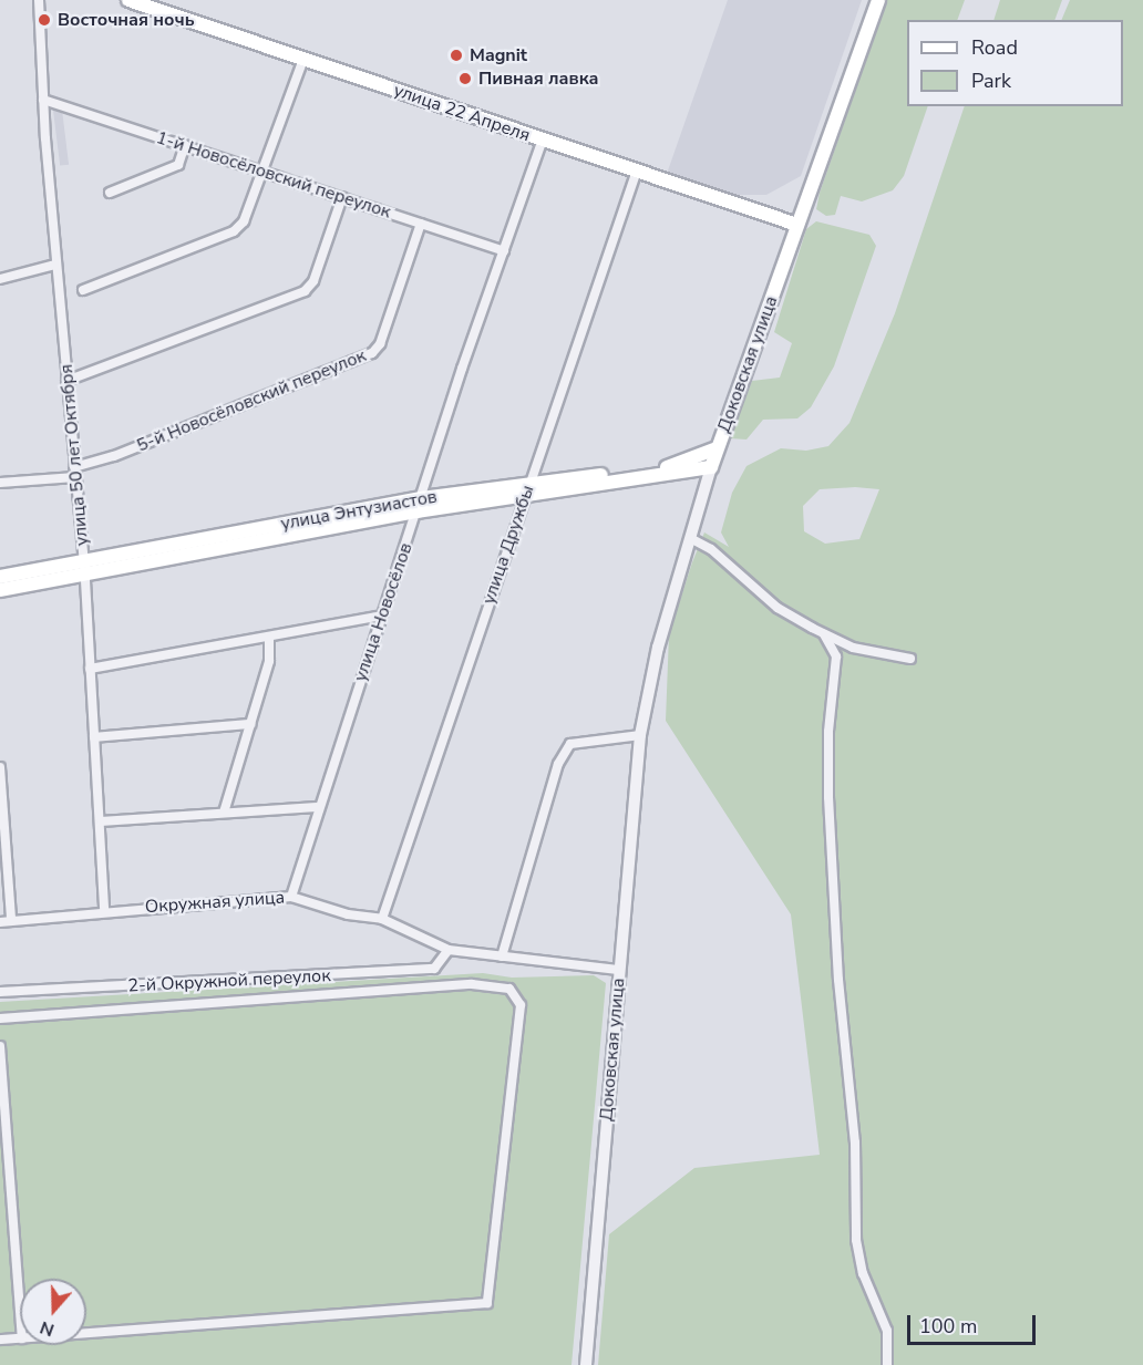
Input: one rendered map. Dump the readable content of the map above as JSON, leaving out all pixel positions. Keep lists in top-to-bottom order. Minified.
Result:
{"streets":{"main road":["улица 22 Апреля","Доковская улица","улица Энтузиастов"],"street":["1-й Новосёловский переулок","5-й Новосёловский переулок","улица 50 лет Октября","улица Дружбы","улица Новосёлов","Окружная улица","2-й Окружной переулок"]},"crossings":[["улица 22 Апреля","Доковская улица"],["улица 22 Апреля","улица Дружбы"],["улица 22 Апреля","улица Новосёлов"],["1-й Новосёловский переулок","5-й Новосёловский переулок"],["1-й Новосёловский переулок","улица 50 лет Октября"],["1-й Новосёловский переулок","улица Новосёлов"],["Доковская улица","улица Энтузиастов"],["Доковская улица","Окружная улица"],["5-й Новосёловский переулок","улица 50 лет Октября"],["улица 50 лет Октября","улица Энтузиастов"],["улица 50 лет Октября","Окружная улица"],["улица Энтузиастов","улица Дружбы"],["улица Энтузиастов","улица Новосёлов"],["улица Дружбы","Окружная улица"],["улица Новосёлов","Окружная улица"],["Окружная улица","2-й Окружной переулок"]],"places":["Восточная ночь","Magnit","Пивная лавка"],"legend":["Road","Park"],"scale_bar":"100 m","north":"bottom"}
